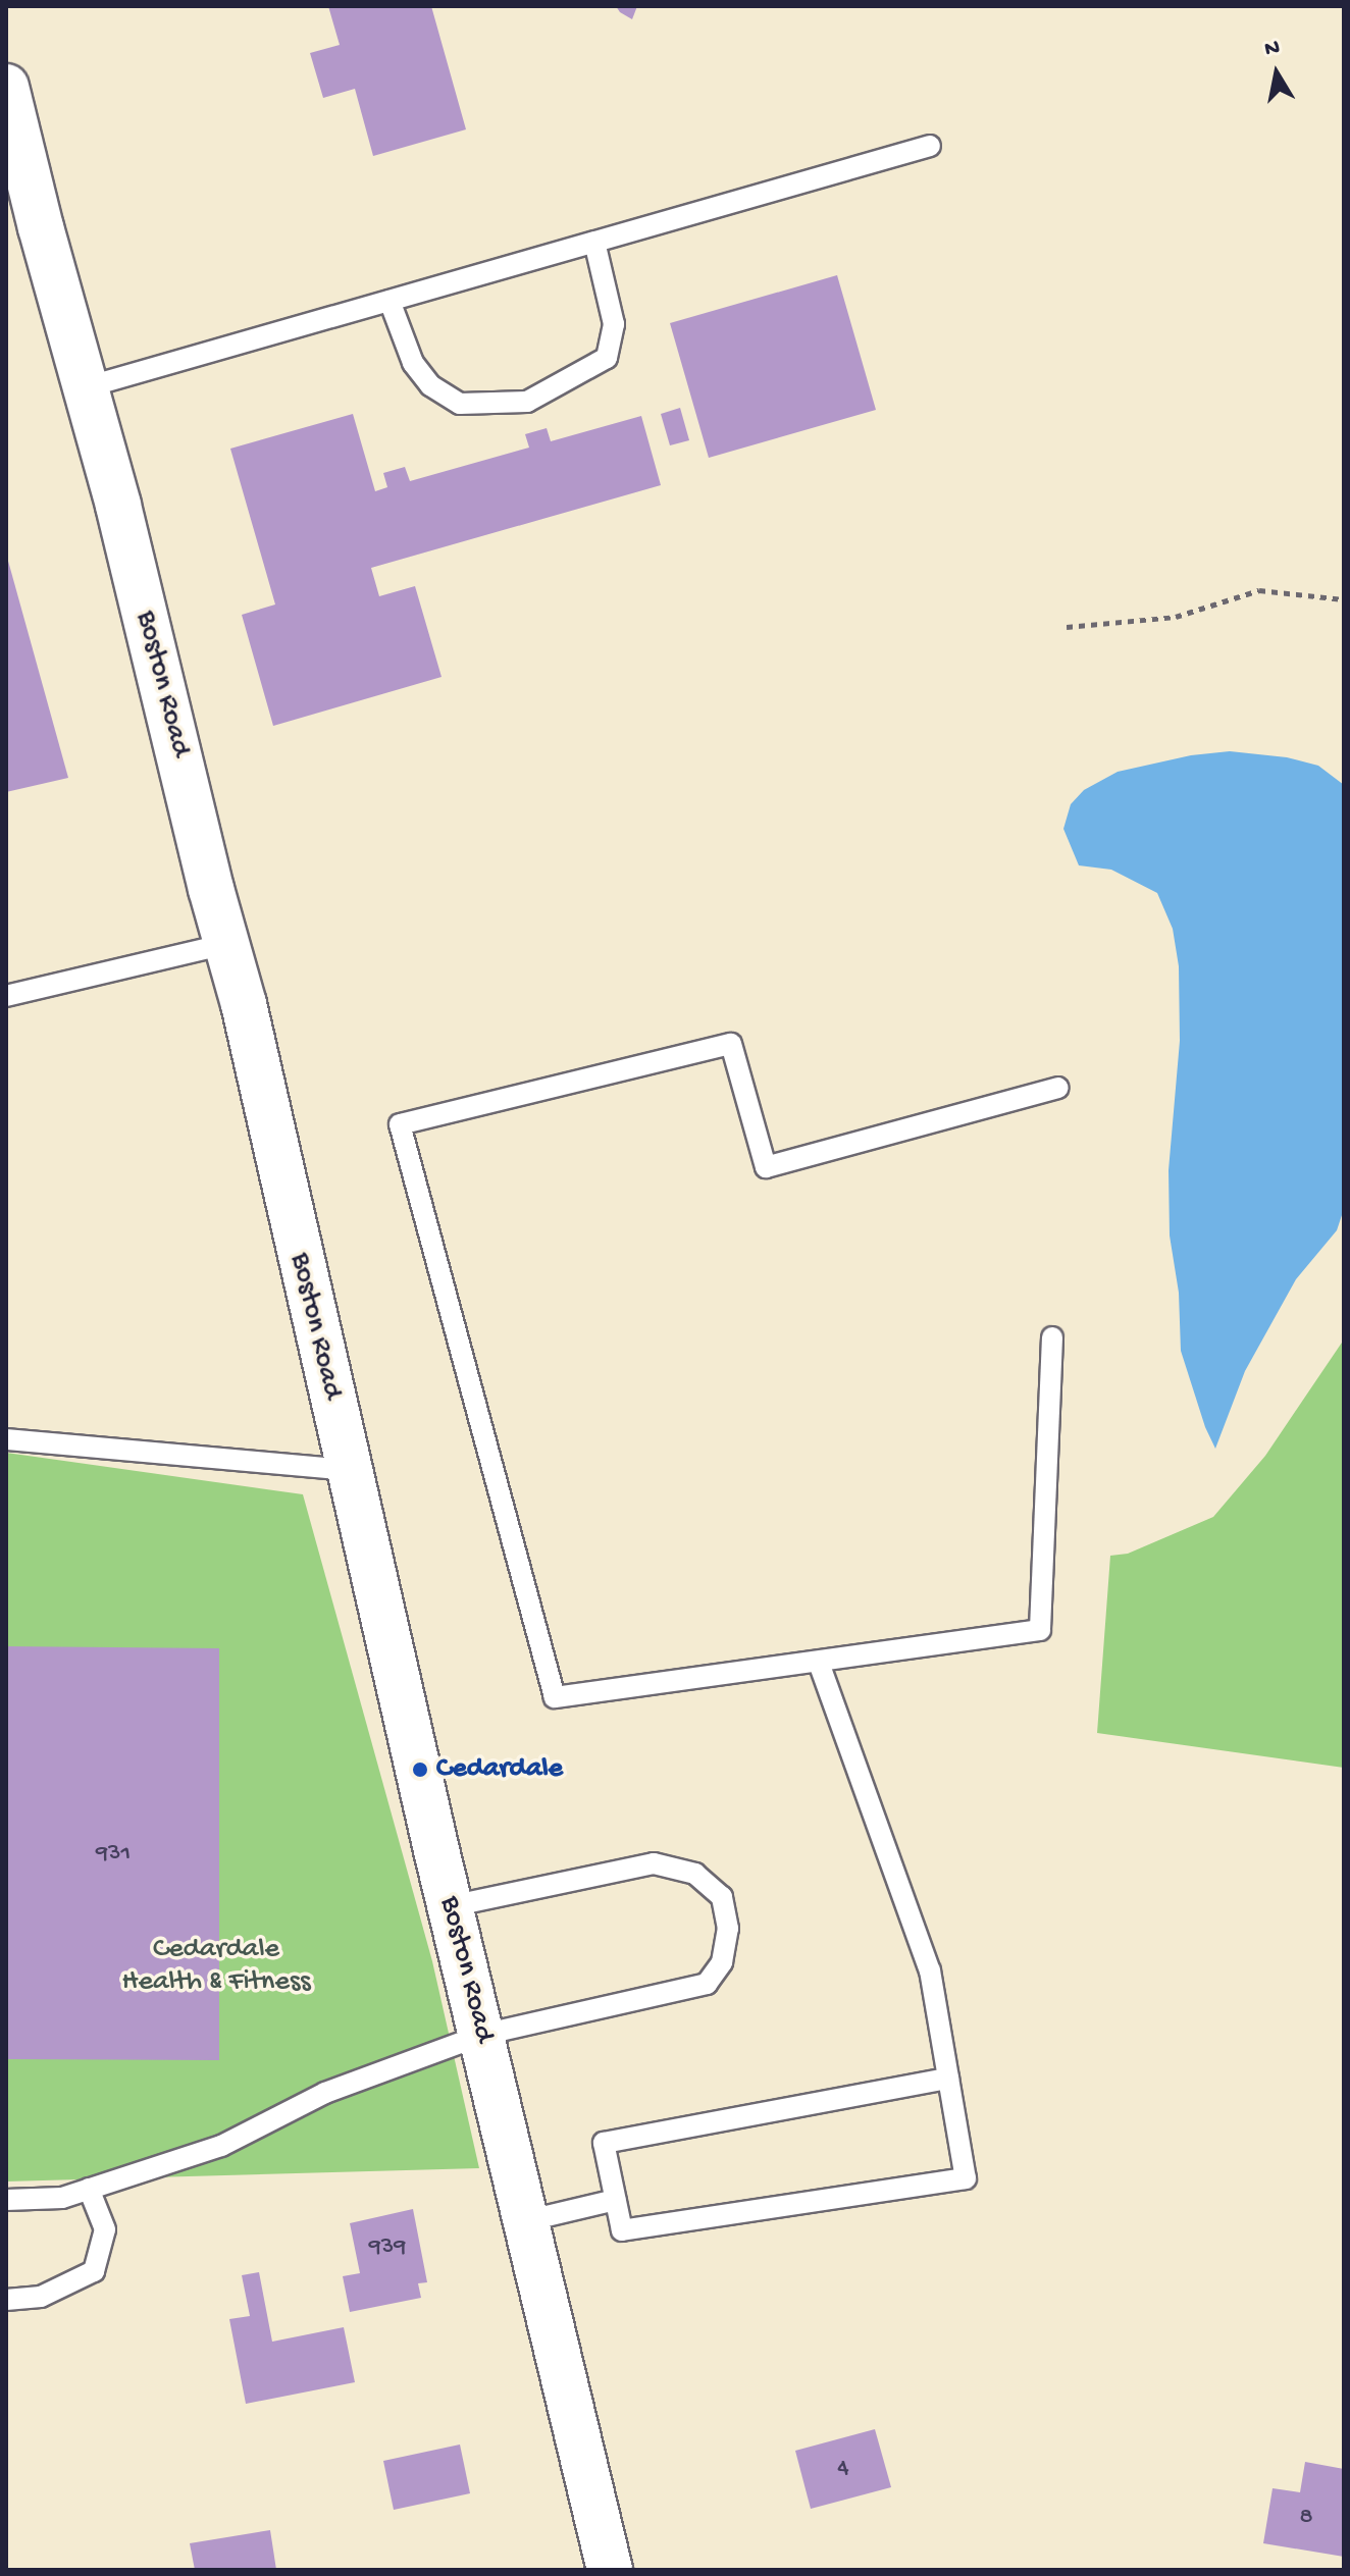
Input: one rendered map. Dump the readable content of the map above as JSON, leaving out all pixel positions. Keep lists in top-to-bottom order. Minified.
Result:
{"streets":{"street":["Boston Road"]},"parks":["Cedardale Health & Fitness"],"places":["Cedardale"],"house_numbers":["931","939","4","8"],"north":"top"}
